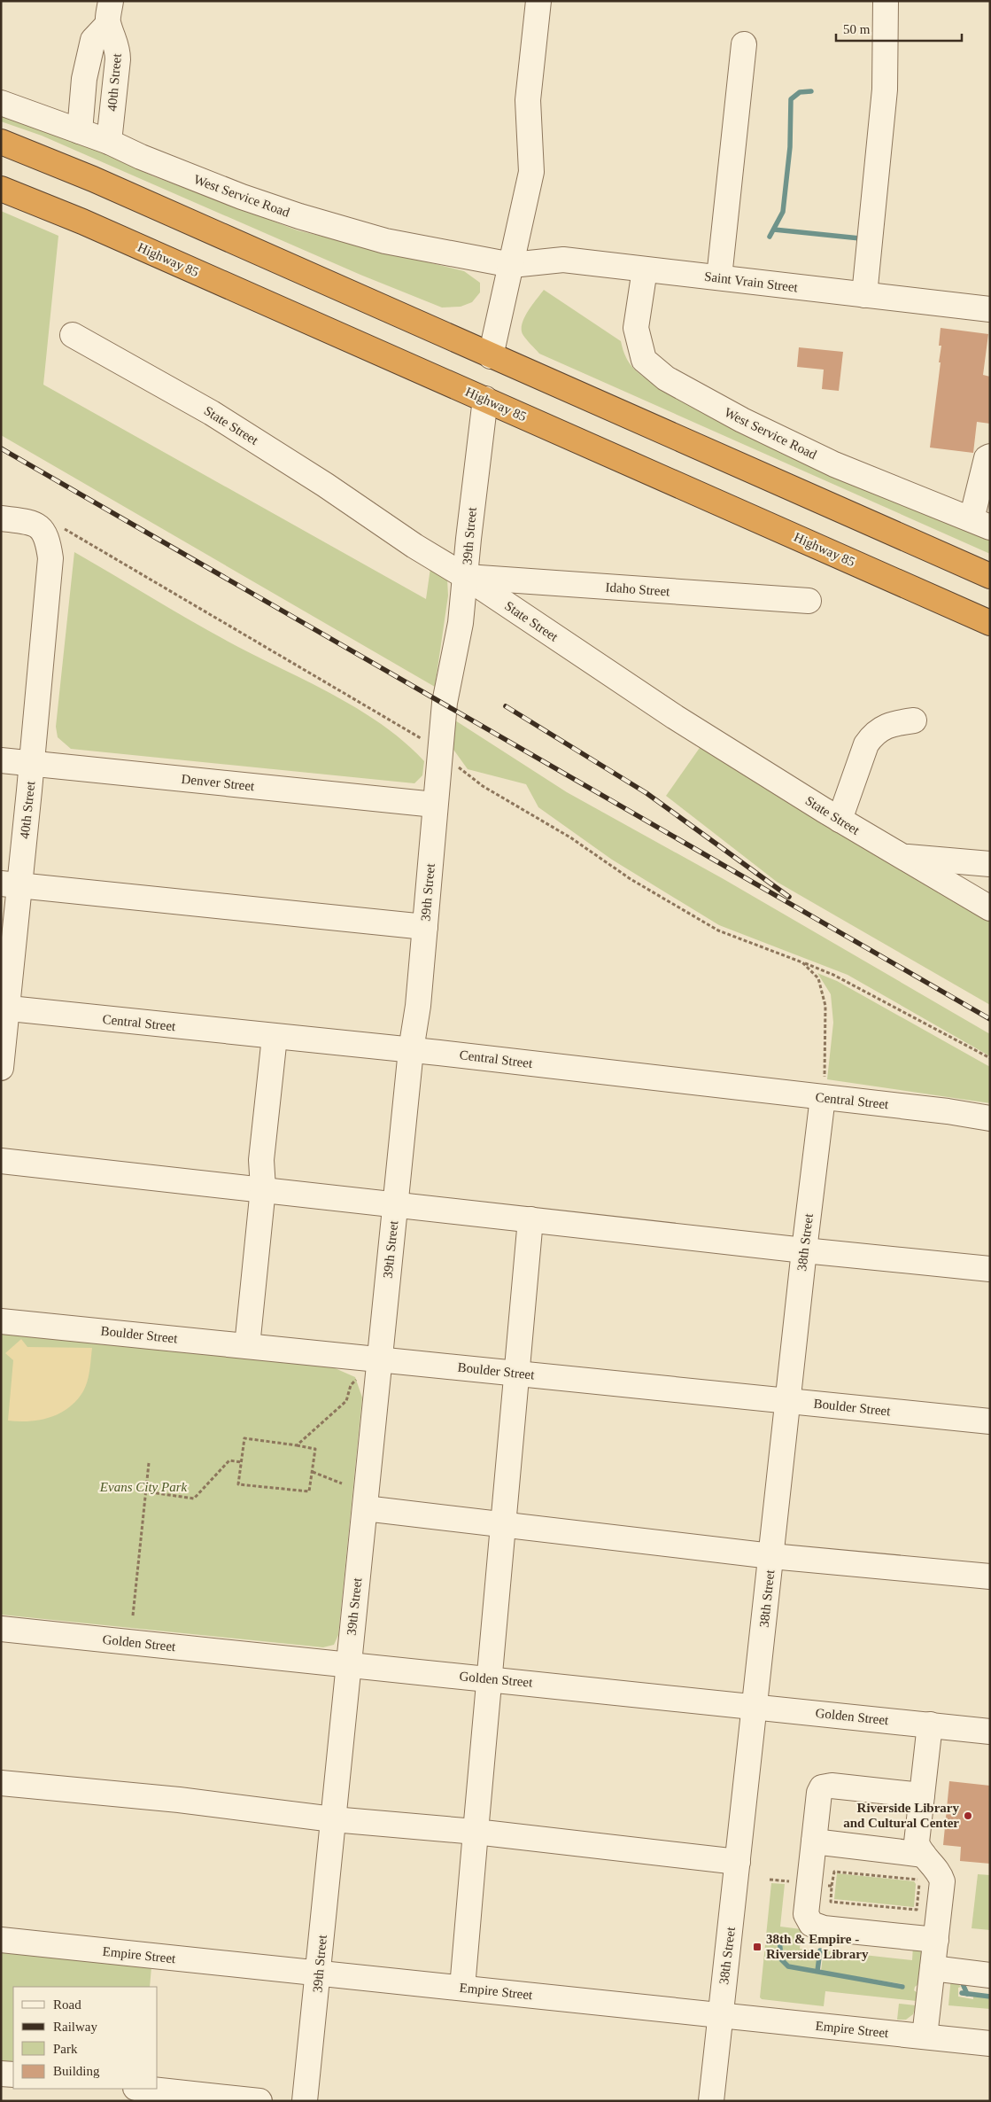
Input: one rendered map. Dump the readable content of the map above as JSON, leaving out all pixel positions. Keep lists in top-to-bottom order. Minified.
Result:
{"streets":{"highway":["Highway 85"],"street":["40th Street","West Service Road","Saint Vrain Street","State Street","39th Street","Idaho Street","Denver Street","Central Street","38th Street","Boulder Street","Golden Street","Empire Street"]},"crossings":[["40th Street","West Service Road"],["40th Street","Denver Street"],["40th Street","Central Street"],["West Service Road","Saint Vrain Street"],["Highway 85","39th Street"],["State Street","39th Street"],["State Street","Idaho Street"],["39th Street","Idaho Street"],["39th Street","Denver Street"],["39th Street","Central Street"],["39th Street","Boulder Street"],["39th Street","Golden Street"],["39th Street","Empire Street"],["Central Street","38th Street"],["38th Street","Boulder Street"],["38th Street","Golden Street"],["38th Street","Empire Street"]],"parks":["Evans City Park"],"places":{"other":["Riverside Library and Cultural Center"],"transit":["38th & Empire - Riverside Library"]},"legend":["Road","Railway","Park","Building"],"scale_bar":"50 m"}
